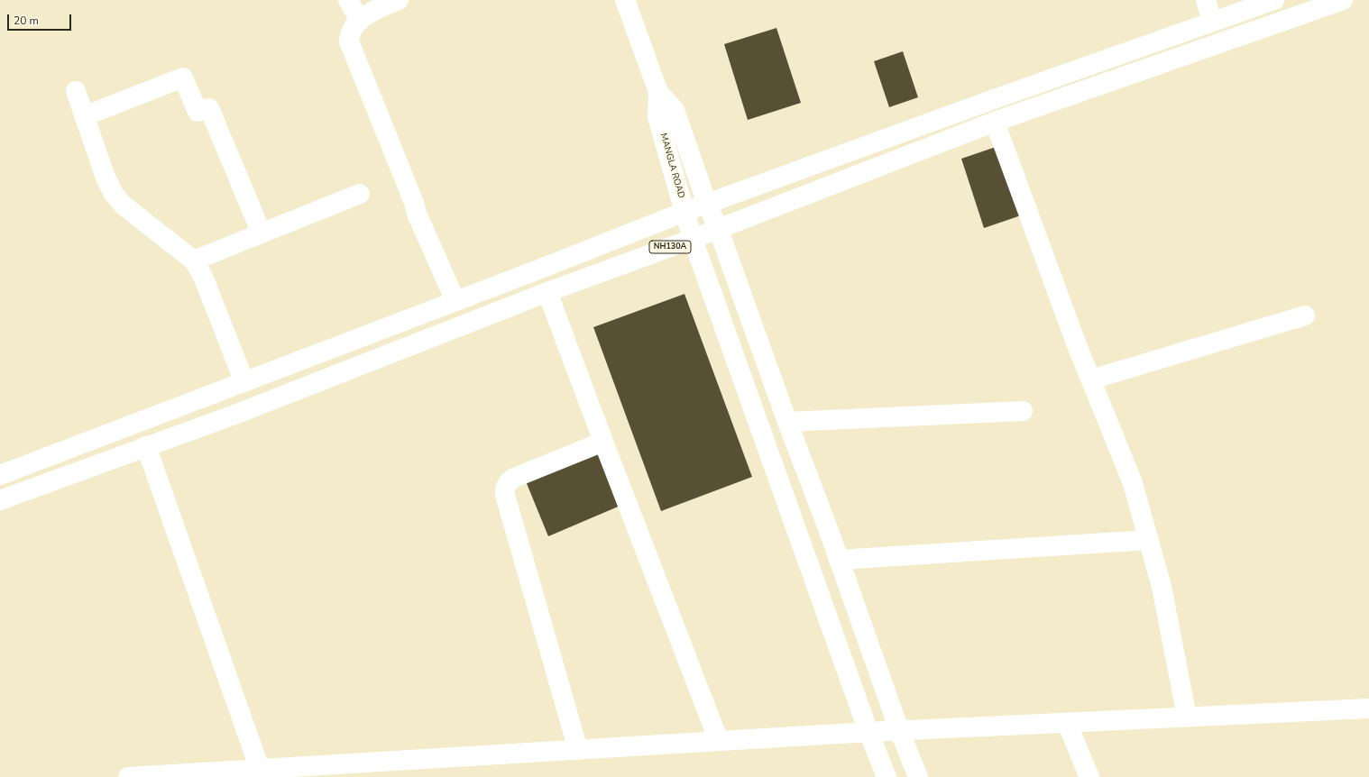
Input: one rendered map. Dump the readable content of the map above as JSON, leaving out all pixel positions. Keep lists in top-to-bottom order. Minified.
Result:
{"streets":{"main road":["MANGLA ROAD","NH130A"]},"crossings":[["MANGLA ROAD","NH130A"]],"scale_bar":"20 m"}
